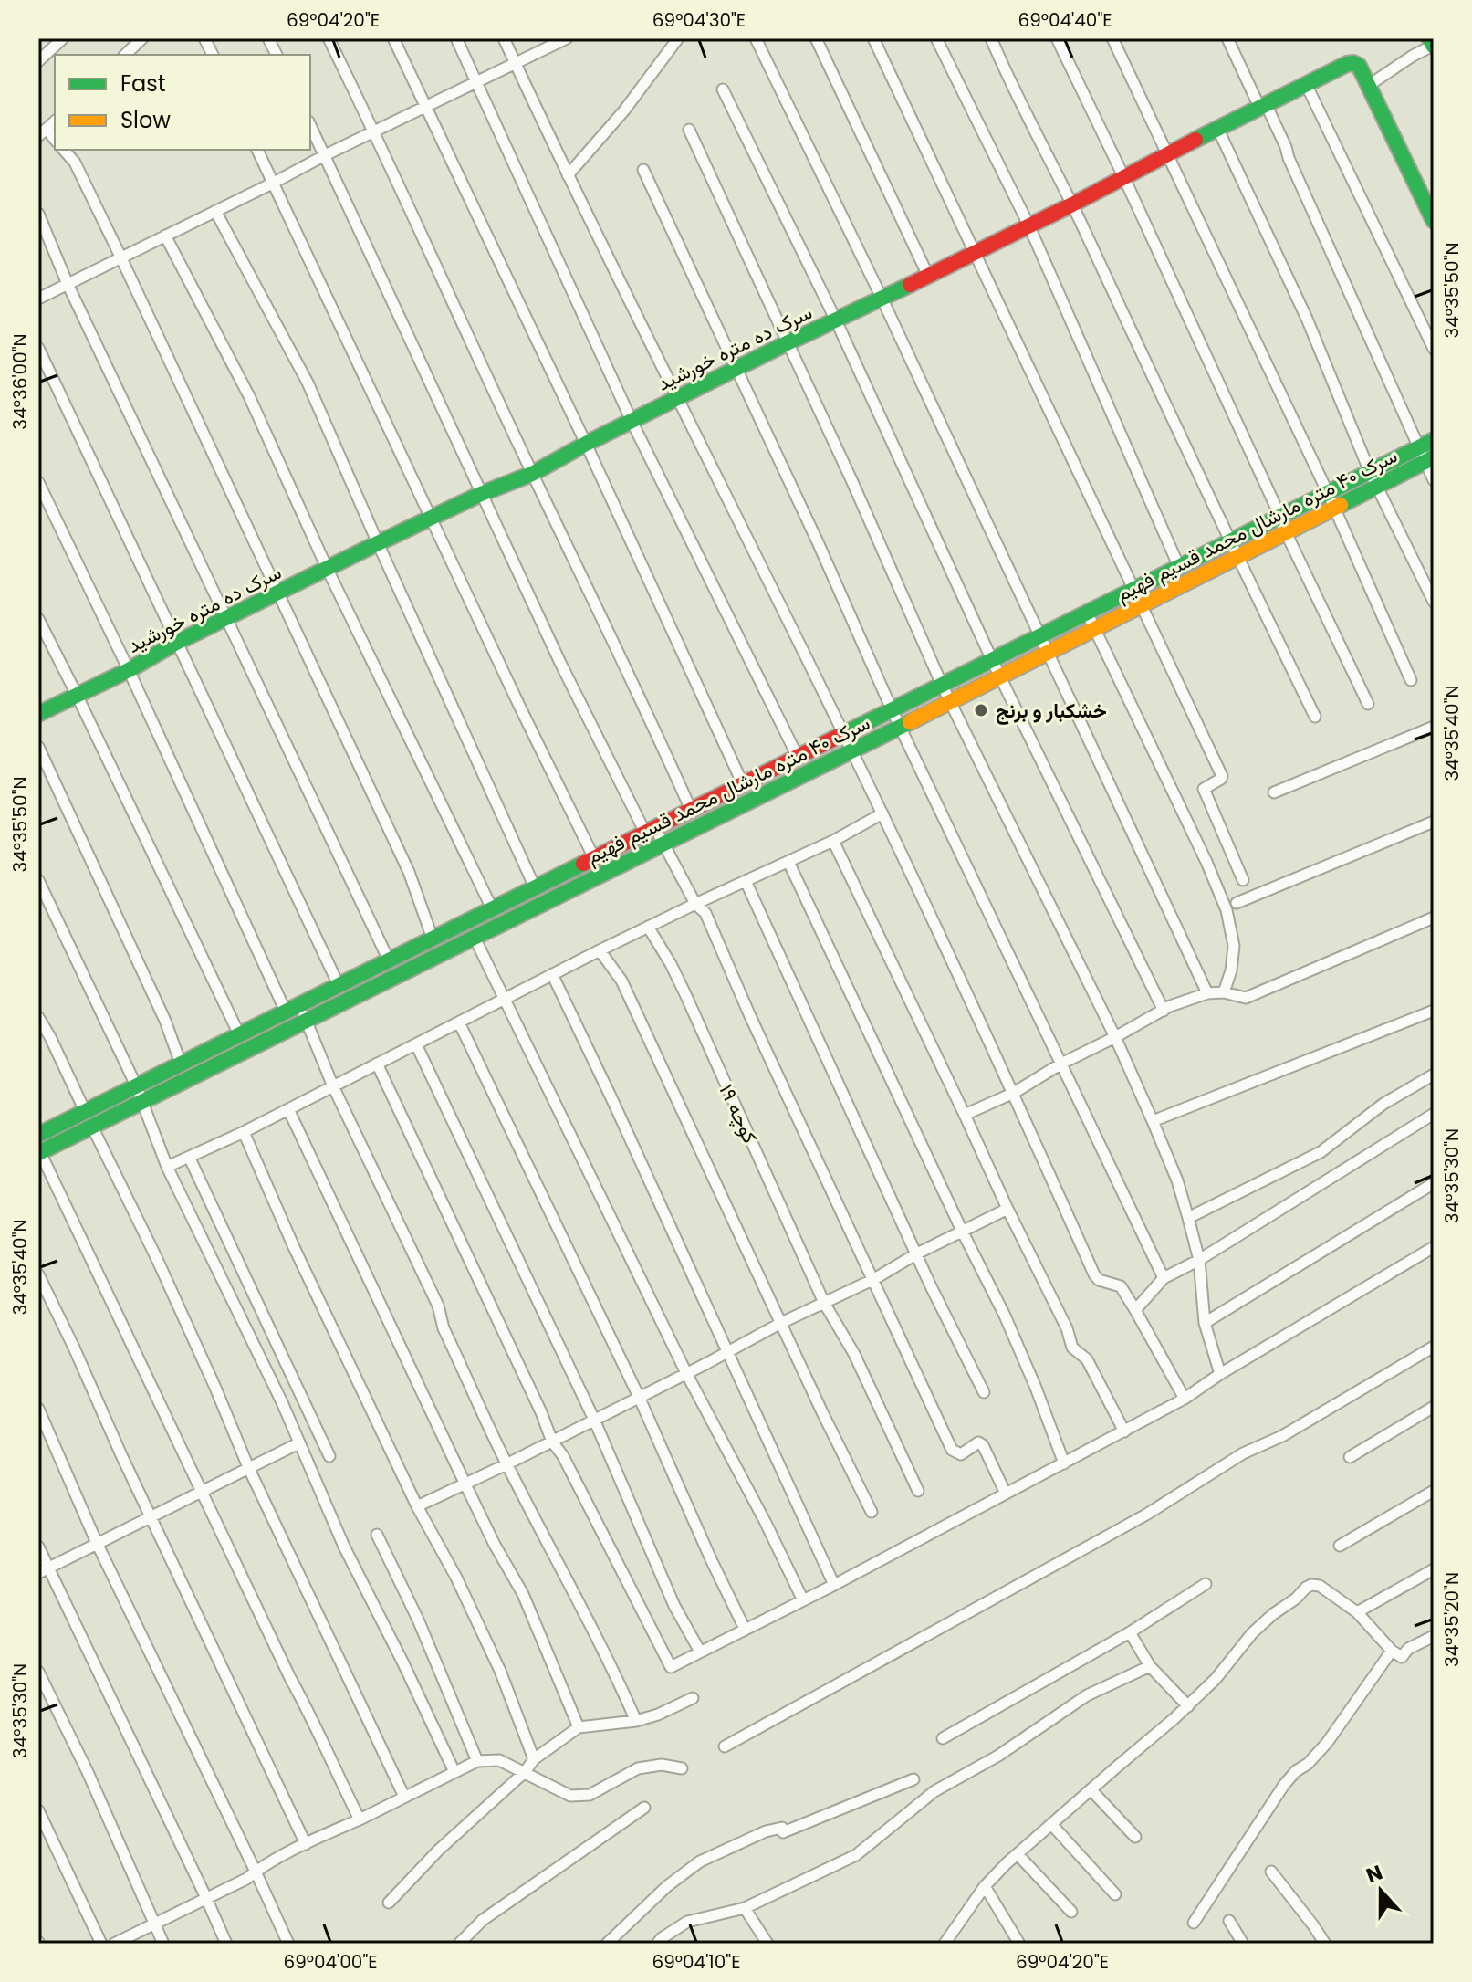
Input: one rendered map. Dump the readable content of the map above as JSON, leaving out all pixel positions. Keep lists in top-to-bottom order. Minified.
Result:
{"streets":{"main road":["سرک ده متره خورشید","سرک ۴۰ متره مارشال محمد قسیم فهیم"],"street":["کوچه ۱۹"]},"places":["خشکبار و برنج"],"legend":["Fast","Slow"],"north":"top","coordinates":["69°04'20\"E","69°04'30\"E","69°04'40\"E","34°35'50\"N","34°36'00\"N","34°35'40\"N","34°35'30\"N","34°35'20\"N","69°04'00\"E","69°04'10\"E"]}
